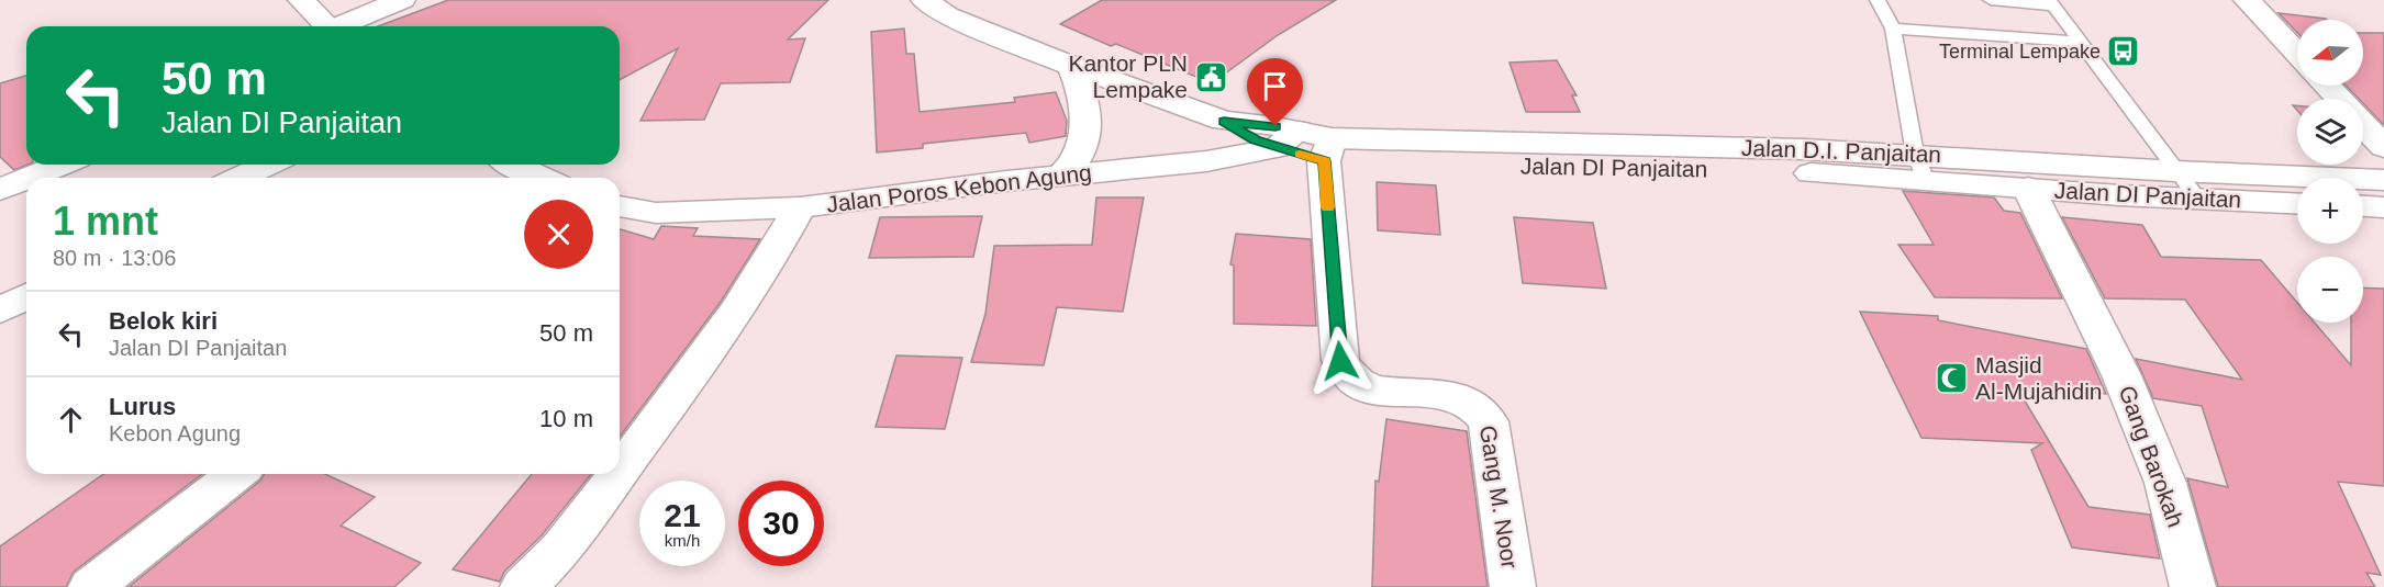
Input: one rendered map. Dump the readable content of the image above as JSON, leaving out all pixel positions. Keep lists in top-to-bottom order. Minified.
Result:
{"streets":{"main road":["Jalan D.I. Panjaitan","Jalan DI Panjaitan","Jalan Poros Kebon Agung","Gang Barokah","Gang M. Noor"]},"crossings":[["Jalan D.I. Panjaitan","Jalan DI Panjaitan"],["Jalan DI Panjaitan","Jalan Poros Kebon Agung"],["Jalan DI Panjaitan","Gang Barokah"],["Jalan DI Panjaitan","Gang M. Noor"]],"places":{"bus stop":["Terminal Lempake"],"public building":["Kantor PLN Lempake"],"mosque":["Masjid Al-Mujahidin"]},"north":"left","page":{"map_buttons":["+","−"],"turn":["50 m","Jalan DI Panjaitan"],"heading":["1 mnt","80 m · 13:06"],"list":[{"name":"Belok kiri","note":"Jalan DI Panjaitan","value":"50 m"},{"name":"Lurus","note":"Kebon Agung","value":"10 m"}],"speed":"21 km/h","limit":"30"}}
